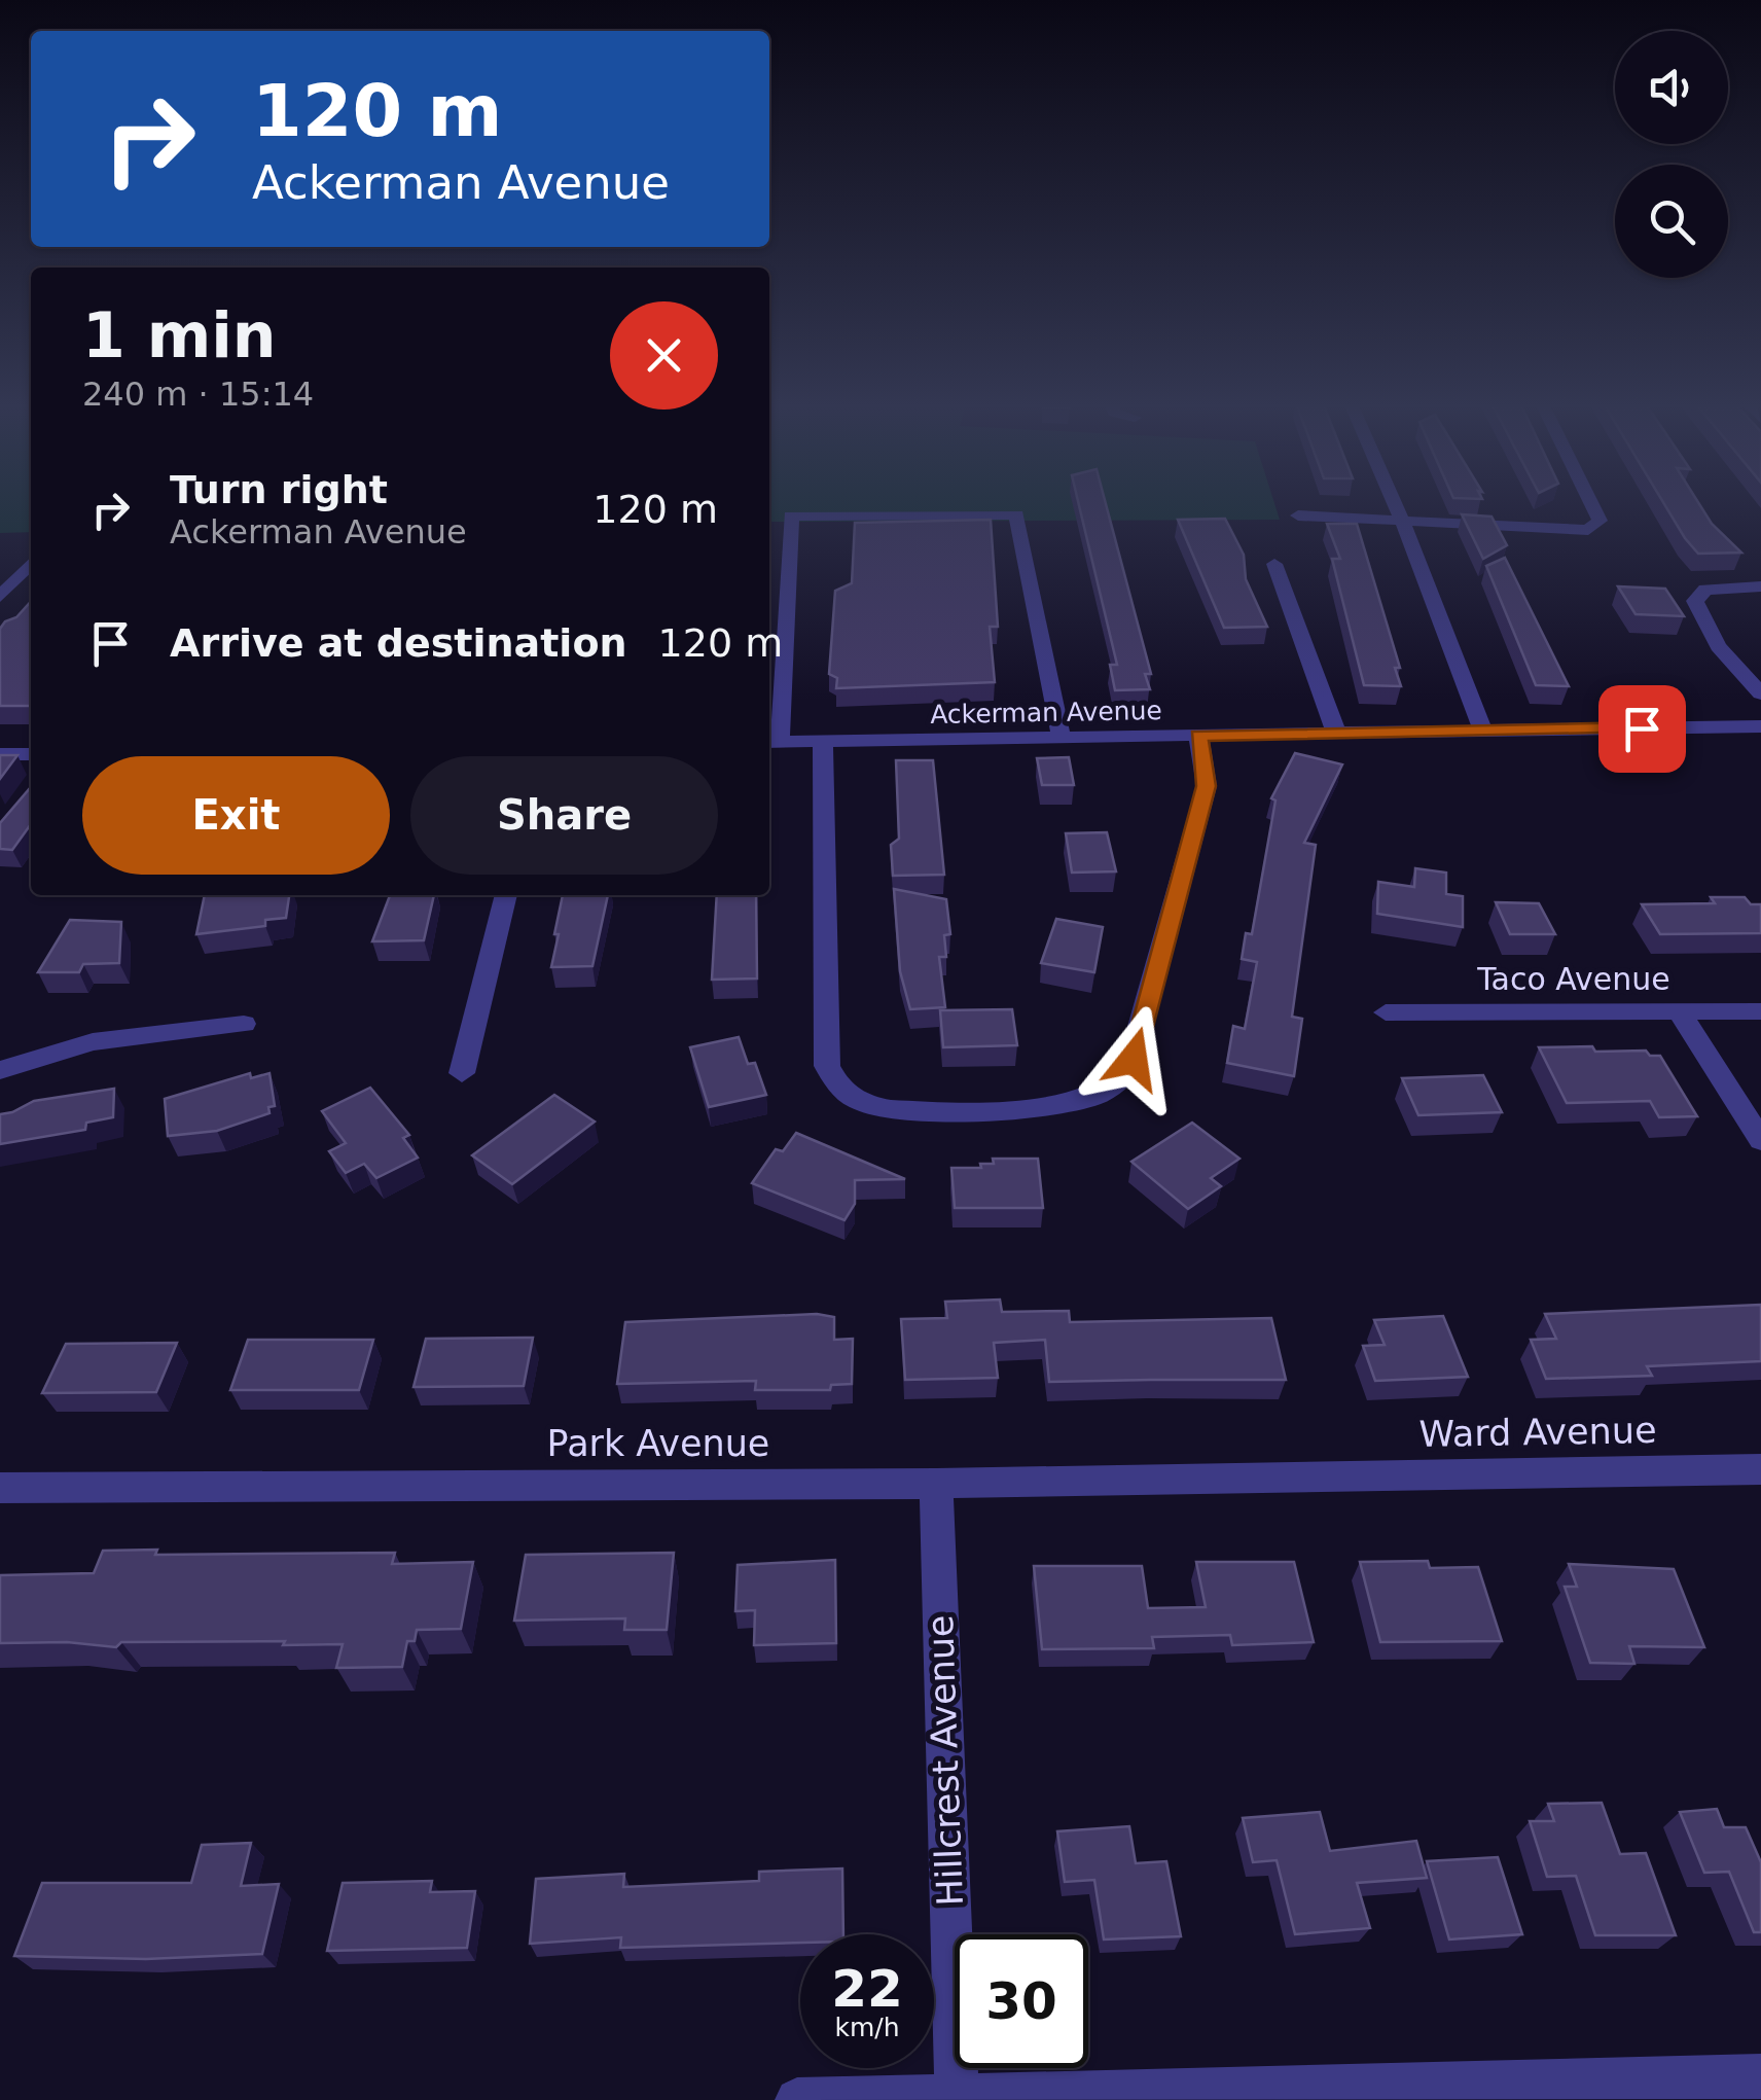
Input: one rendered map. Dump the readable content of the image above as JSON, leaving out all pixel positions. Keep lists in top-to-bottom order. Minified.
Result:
{"streets":{"street":["Ackerman Avenue","Taco Avenue","Ward Avenue","Park Avenue","Hillcrest Avenue"]},"crossings":[["Ward Avenue","Park Avenue"],["Park Avenue","Hillcrest Avenue"]],"page":{"turn":["120 m","Ackerman Avenue"],"heading":["1 min","240 m · 15:14"],"list":[{"name":"Turn right","note":"Ackerman Avenue","value":"120 m"},{"name":"Arrive at destination","value":"120 m"}],"buttons":["Exit","Share"],"speed":"22 km/h","limit":"30"}}
